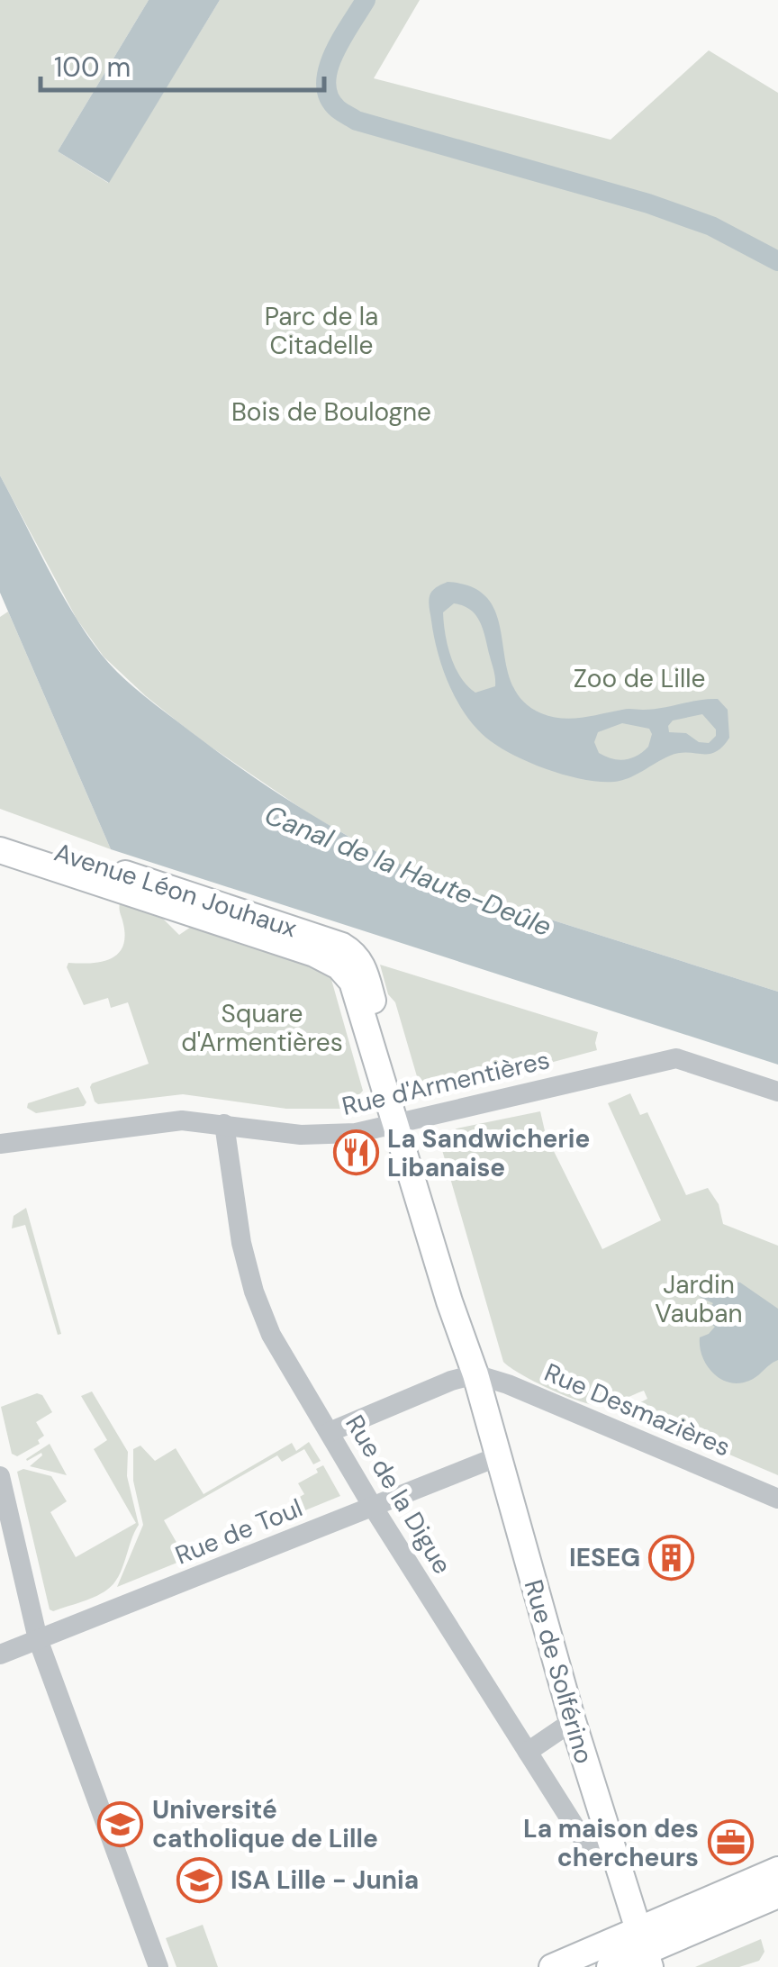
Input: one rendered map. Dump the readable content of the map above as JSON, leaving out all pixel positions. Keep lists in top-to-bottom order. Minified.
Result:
{"streets":{"main road":["Avenue Léon Jouhaux","Rue de Solférino"],"street":["Rue d'Armentières","Rue Desmazières","Rue de la Digue","Rue de Toul"]},"crossings":[["Avenue Léon Jouhaux","Rue de Solférino"],["Rue d'Armentières","Rue de la Digue"],["Rue d'Armentières","Rue de Solférino"],["Rue Desmazières","Rue de Solférino"],["Rue de la Digue","Rue de Toul"],["Rue de la Digue","Rue de Solférino"],["Rue de Toul","Rue de Solférino"]],"water":["Canal de la Haute-Deûle"],"parks":["Parc de la Citadelle","Bois de Boulogne","Zoo de Lille","Square d'Armentières","Jardin Vauban"],"places":{"restaurant":["La Sandwicherie Libanaise"],"building":["IESEG"],"school or university":["Université catholique de Lille","ISA Lille - Junia"],"office":["La maison des chercheurs"]},"scale_bar":"100 m"}
